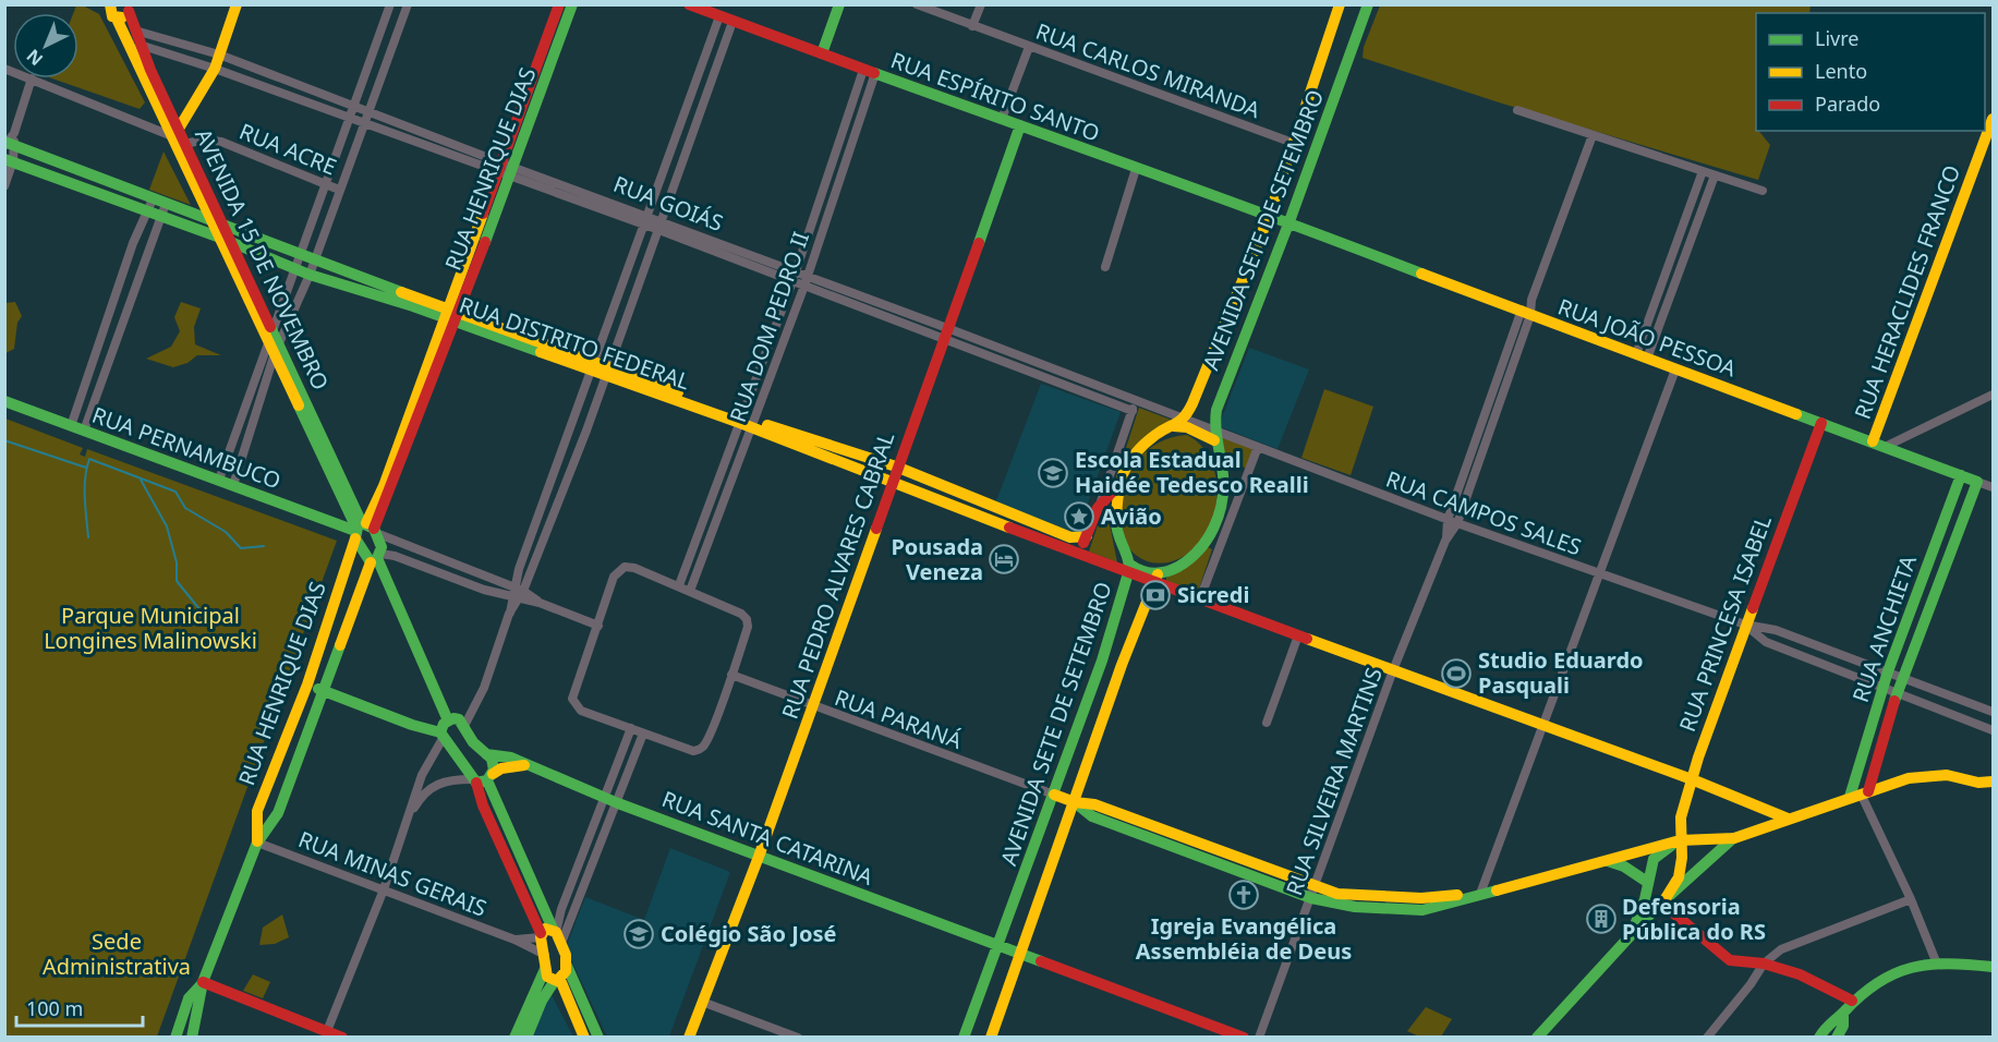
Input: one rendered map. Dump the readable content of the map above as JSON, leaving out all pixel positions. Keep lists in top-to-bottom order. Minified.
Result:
{"streets":{"street":["RUA CARLOS MIRANDA","RUA ESPÍRITO SANTO","RUA ACRE","RUA HENRIQUE DIAS","RUA GOIÁS","AVENIDA SETE DE SETEMBRO","AVENIDA 15 DE NOVEMBRO","RUA HERACLIDES FRANCO","RUA DOM PEDRO II","RUA JOÃO PESSOA","RUA DISTRITO FEDERAL","RUA PERNAMBUCO","RUA CAMPOS SALES","RUA PEDRO ALVARES CABRAL","RUA PRINCESA ISABEL","RUA ANCHIETA","RUA PARANÁ","RUA SILVEIRA MARTINS","RUA SANTA CATARINA","RUA MINAS GERAIS"]},"crossings":[["RUA CARLOS MIRANDA","AVENIDA SETE DE SETEMBRO"],["RUA ESPÍRITO SANTO","AVENIDA SETE DE SETEMBRO"],["RUA ESPÍRITO SANTO","RUA DOM PEDRO II"],["RUA ESPÍRITO SANTO","RUA JOÃO PESSOA"],["RUA ESPÍRITO SANTO","RUA PEDRO ALVARES CABRAL"],["RUA ACRE","AVENIDA 15 DE NOVEMBRO"],["RUA HENRIQUE DIAS","RUA GOIÁS"],["RUA HENRIQUE DIAS","AVENIDA 15 DE NOVEMBRO"],["RUA HENRIQUE DIAS","RUA DISTRITO FEDERAL"],["RUA HENRIQUE DIAS","RUA PERNAMBUCO"],["RUA HENRIQUE DIAS","RUA MINAS GERAIS"],["RUA GOIÁS","AVENIDA SETE DE SETEMBRO"],["RUA GOIÁS","AVENIDA 15 DE NOVEMBRO"],["RUA GOIÁS","RUA DOM PEDRO II"],["RUA GOIÁS","RUA DISTRITO FEDERAL"],["RUA GOIÁS","RUA CAMPOS SALES"],["RUA GOIÁS","RUA PEDRO ALVARES CABRAL"],["AVENIDA SETE DE SETEMBRO","RUA JOÃO PESSOA"],["AVENIDA SETE DE SETEMBRO","RUA DISTRITO FEDERAL"],["AVENIDA SETE DE SETEMBRO","RUA CAMPOS SALES"],["AVENIDA SETE DE SETEMBRO","RUA PARANÁ"],["AVENIDA SETE DE SETEMBRO","RUA SANTA CATARINA"],["AVENIDA 15 DE NOVEMBRO","RUA DISTRITO FEDERAL"],["AVENIDA 15 DE NOVEMBRO","RUA PERNAMBUCO"],["RUA HERACLIDES FRANCO","RUA JOÃO PESSOA"],["RUA DOM PEDRO II","RUA DISTRITO FEDERAL"],["RUA JOÃO PESSOA","RUA PRINCESA ISABEL"],["RUA JOÃO PESSOA","RUA ANCHIETA"],["RUA JOÃO PESSOA","RUA SILVEIRA MARTINS"],["RUA DISTRITO FEDERAL","RUA CAMPOS SALES"],["RUA DISTRITO FEDERAL","RUA PEDRO ALVARES CABRAL"],["RUA CAMPOS SALES","RUA PRINCESA ISABEL"],["RUA CAMPOS SALES","RUA ANCHIETA"],["RUA CAMPOS SALES","RUA SILVEIRA MARTINS"],["RUA PEDRO ALVARES CABRAL","RUA PARANÁ"],["RUA PEDRO ALVARES CABRAL","RUA SANTA CATARINA"]],"parks":["Parque Municipal Longines Malinowski","Sede Administrativa"],"places":{"school or university":["Escola Estadual Haidée Tedesco Realli","Colégio São José"],"place":["Avião"],"hotel":["Pousada Veneza"],"bank":["Sicredi"],"sports":["Studio Eduardo Pasquali"],"church":["Igreja Evangélica Assembléia de Deus"],"building":["Defensoria Pública do RS"]},"legend":["Livre","Lento","Parado"],"scale_bar":"100 m","north":"bottom left"}
